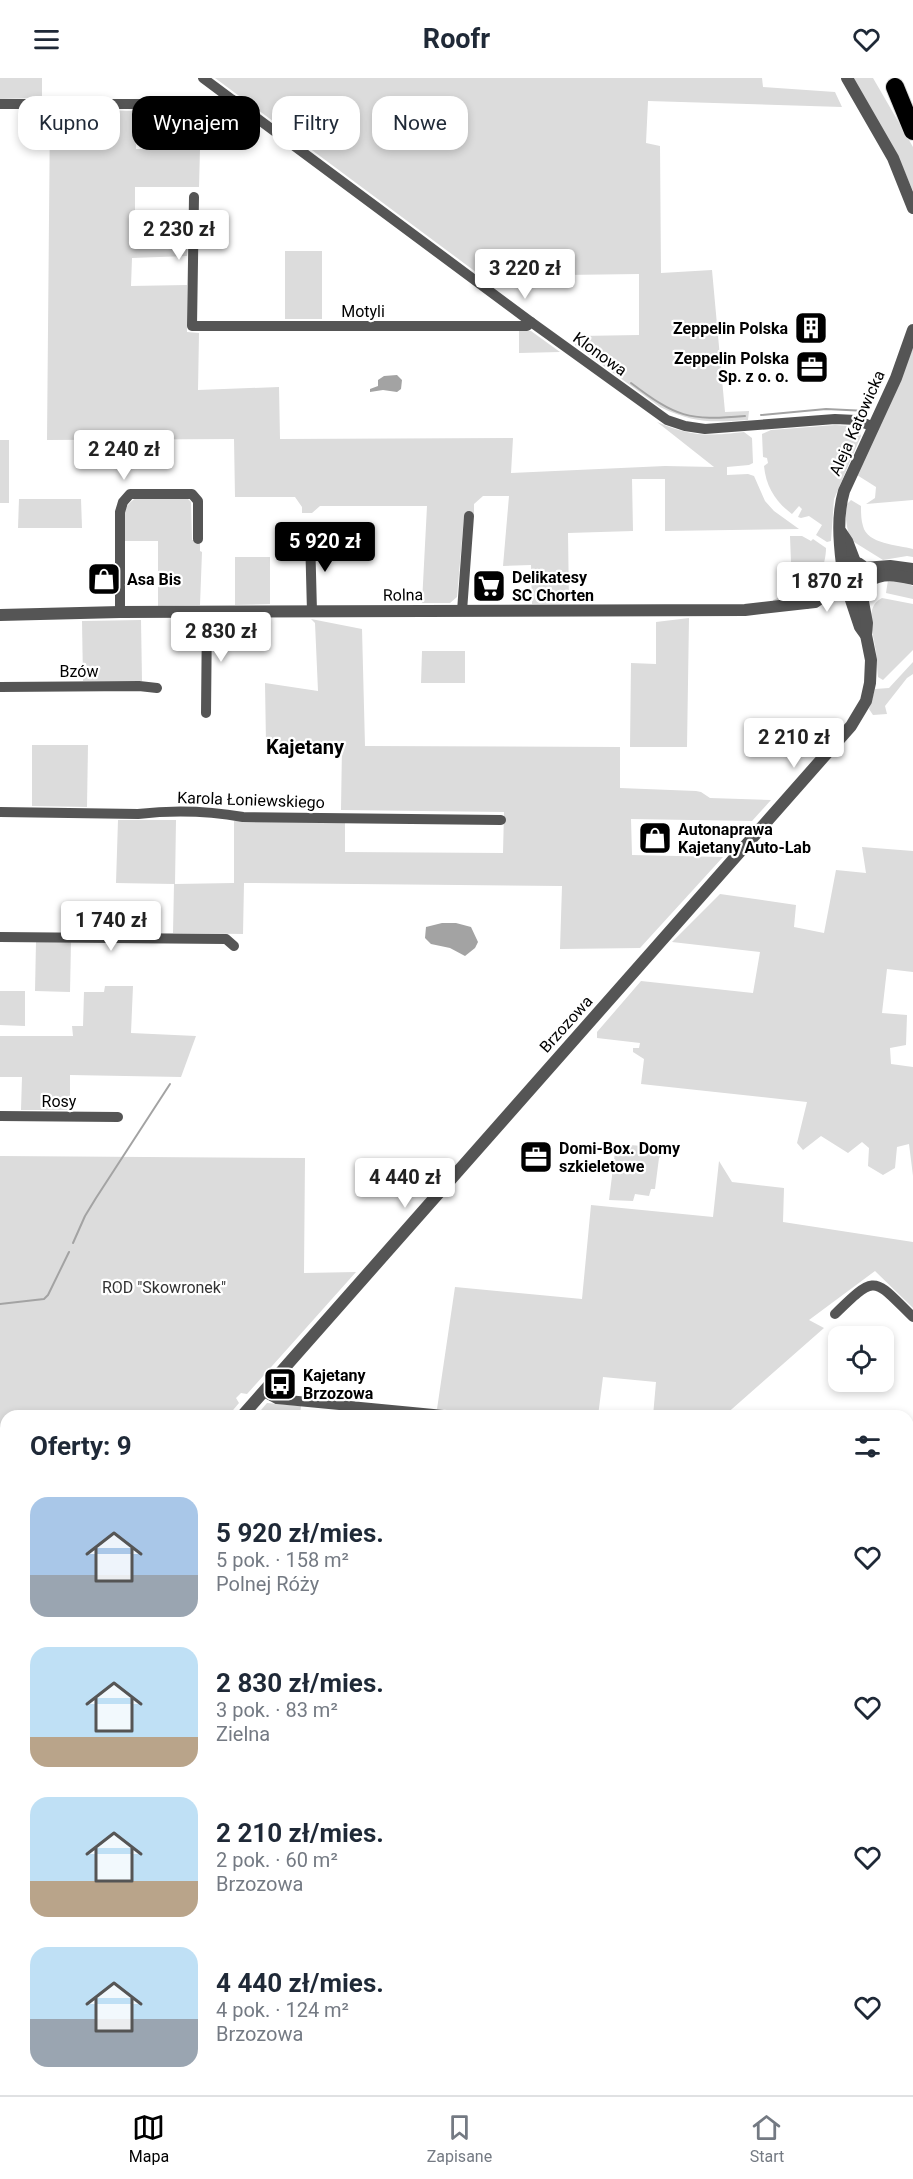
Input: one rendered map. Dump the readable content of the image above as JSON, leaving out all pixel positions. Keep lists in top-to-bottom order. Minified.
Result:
{"streets":{"street":["Motyli","Klonowa","Aleja Katowicka","Rolna","Bzów","Karola Łoniewskiego","Brzozowa","Rosy"]},"crossings":[["Motyli","Klonowa"],["Klonowa","Aleja Katowicka"],["Aleja Katowicka","Rolna"],["Aleja Katowicka","Brzozowa"],["Rolna","Brzozowa"]],"districts":["Kajetany"],"parks":["ROD \"Skowronek\""],"places":{"building":["Zeppelin Polska"],"office":["Zeppelin Polska Sp. z o. o.","Domi-Box. Domy szkieletowe"],"shop":["Asa Bis","Autonaprawa Kajetany Auto-Lab"],"supermarket":["Delikatesy SC Chorten"],"bus stop":["Kajetany Brzozowa"]},"page":{"header":"Roofr","chip":["Kupno","Wynajem","Filtry","Nowe"],"price":["2 230 zł","3 220 zł","2 240 zł","5 920 zł","1 870 zł","2 830 zł","2 210 zł","1 740 zł","4 440 zł"],"heading":"Oferty: 9","list":[{"name":"5 920 zł/mies.","note":"5 pok. · 158 m² · Polnej Róży"},{"name":"2 830 zł/mies.","note":"3 pok. · 83 m² · Zielna"},{"name":"2 210 zł/mies.","note":"2 pok. · 60 m² · Brzozowa"},{"name":"4 440 zł/mies.","note":"4 pok. · 124 m² · Brzozowa"}],"tabs":["Mapa","Zapisane","Start"]}}
